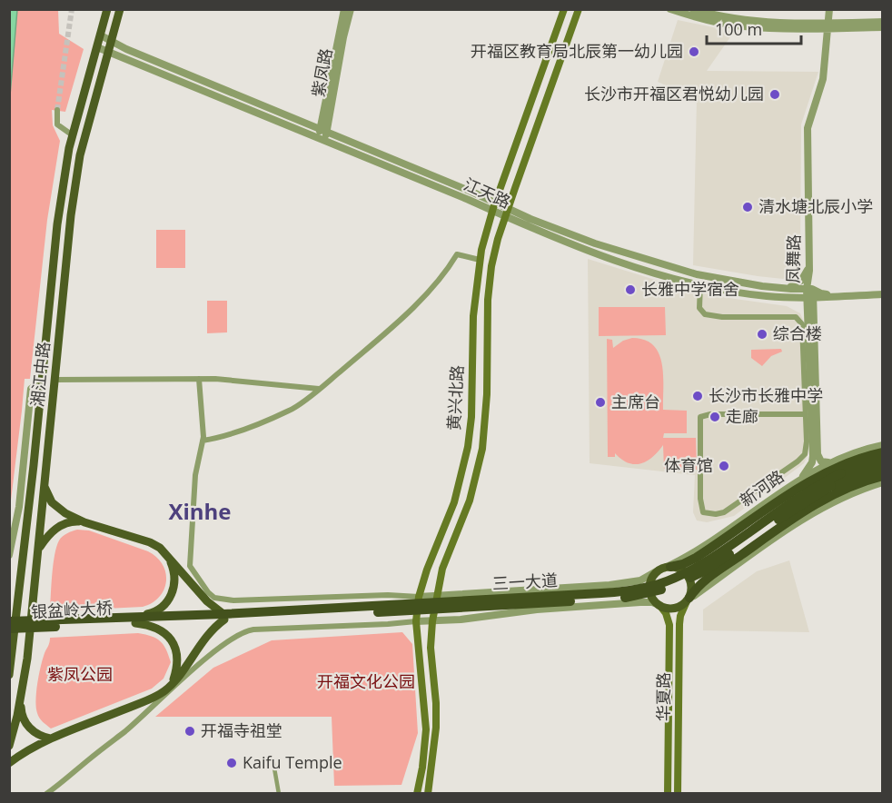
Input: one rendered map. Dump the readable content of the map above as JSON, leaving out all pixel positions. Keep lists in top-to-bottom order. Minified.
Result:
{"streets":{"highway":["三一大道","银盆岭大桥"],"main road":["湘江中路","黄兴北路","华夏路"],"street":["紫凤路","江天路","凤舞路","新河路"]},"crossings":[["紫凤路","江天路"],["江天路","凤舞路"],["江天路","湘江中路"],["江天路","黄兴北路"],["凤舞路","新河路"],["黄兴北路","新河路"],["新河路","华夏路"],["三一大道","银盆岭大桥"]],"districts":["Xinhe"],"parks":["紫凤公园","开福文化公园"],"places":["开福区教育局北辰第一幼儿园","长沙市开福区君悦幼儿园","清水塘北辰小学","长雅中学宿舍","综合楼","长沙市长雅中学","主席台","走廊","体育馆","开福寺祖堂","Kaifu Temple"],"scale_bar":"100 m"}
